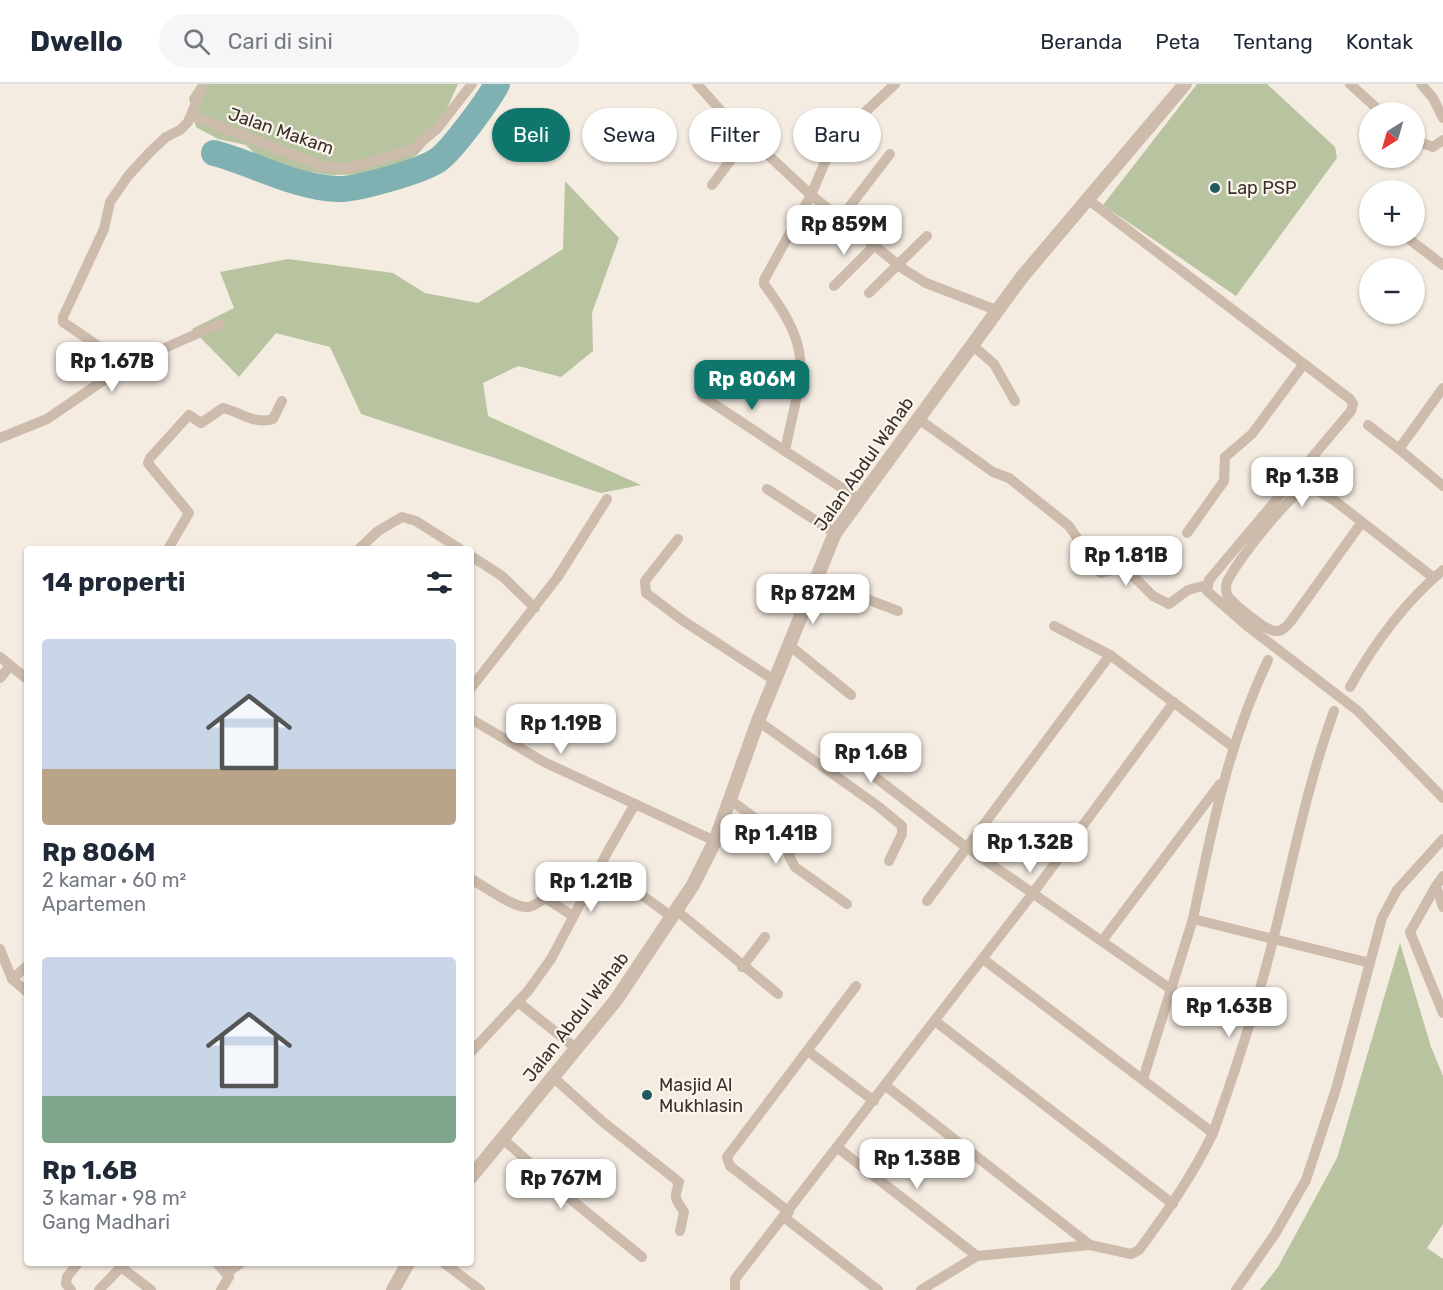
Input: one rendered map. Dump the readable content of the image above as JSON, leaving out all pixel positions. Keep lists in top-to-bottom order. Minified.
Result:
{"streets":{"street":["Jalan Makam","Jalan Abdul Wahab"]},"places":["Lap PSP","Masjid Al Mukhlasin"],"north":"bottom left","page":{"header":"Dwello","search":"Cari di sini","nav":["Beranda","Peta","Tentang","Kontak"],"map_buttons":["+","−"],"chip":["Beli","Sewa","Filter","Baru"],"price":["Rp 859M","Rp 1.67B","Rp 806M","Rp 1.3B","Rp 1.81B","Rp 872M","Rp 1.19B","Rp 1.6B","Rp 1.41B","Rp 1.32B","Rp 1.21B","Rp 1.63B","Rp 1.38B","Rp 767M"],"heading":"14 properti","list":[{"name":"Rp 806M","note":"2 kamar · 60 m² · Apartemen"},{"name":"Rp 1.6B","note":"3 kamar · 98 m² · Gang Madhari"}]}}
